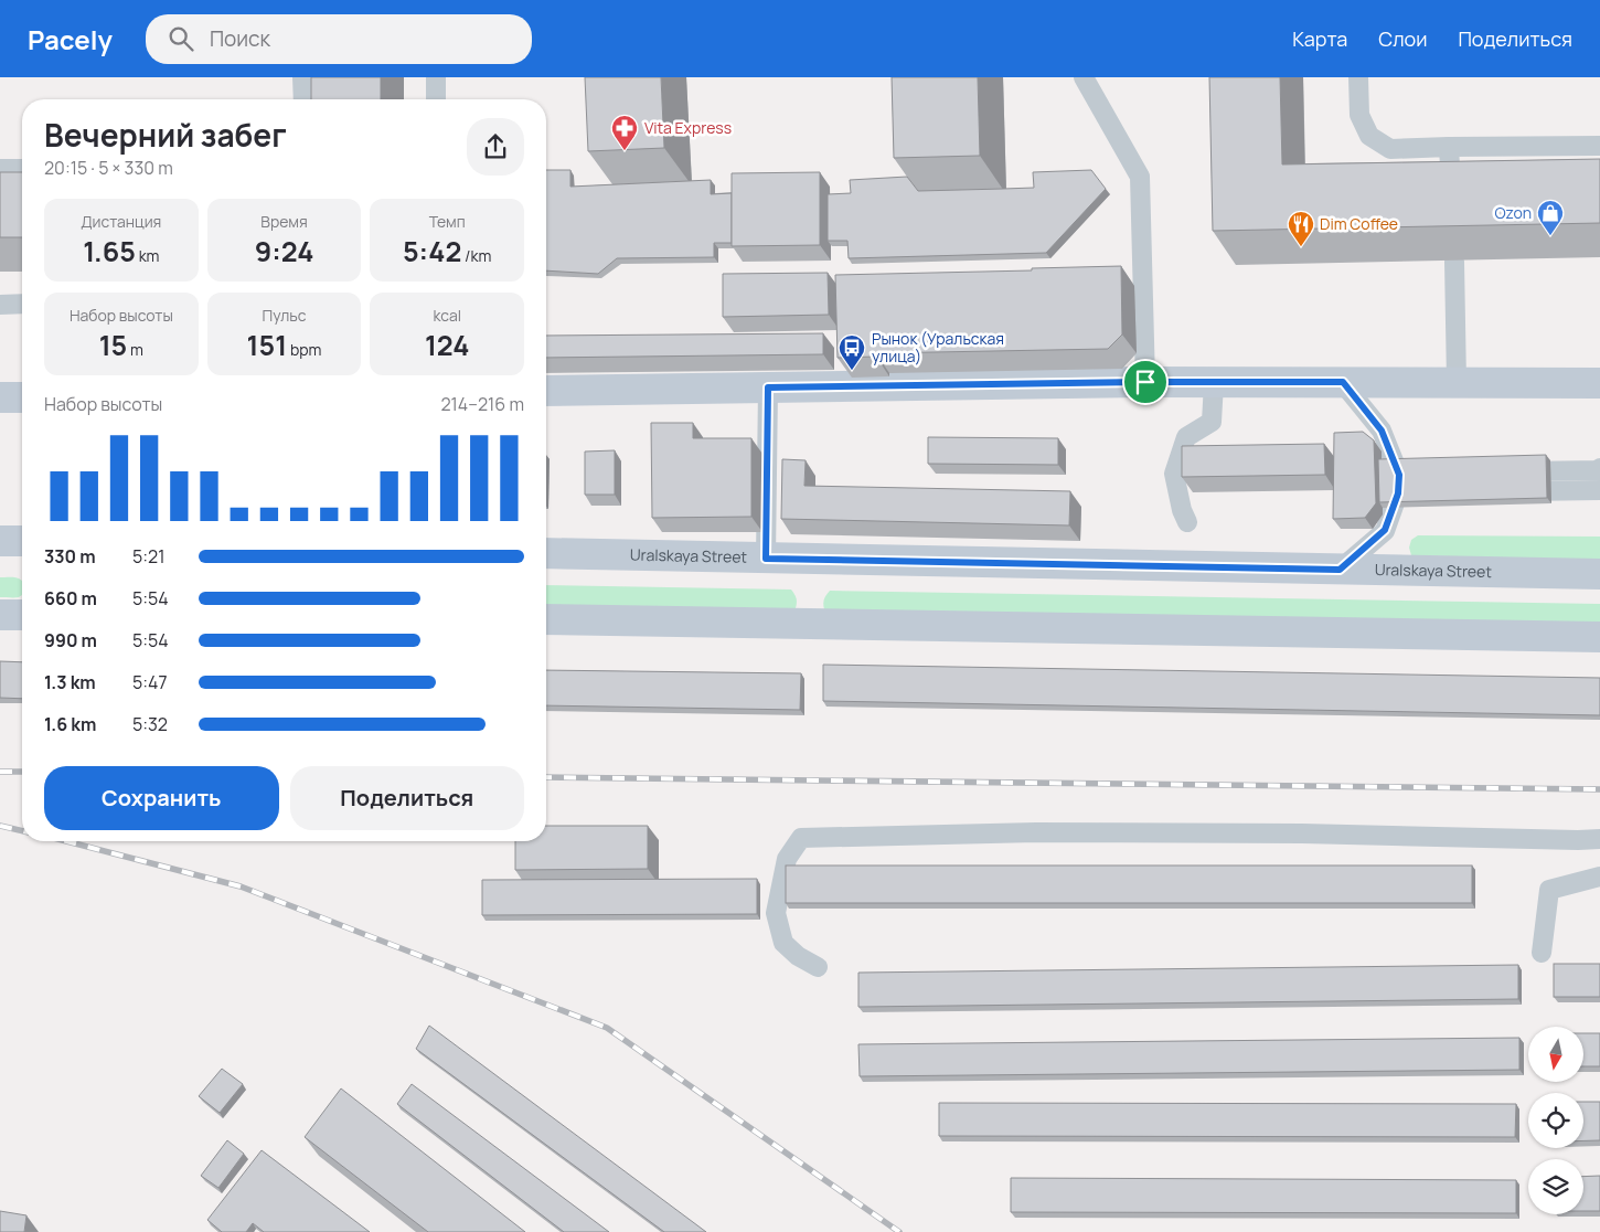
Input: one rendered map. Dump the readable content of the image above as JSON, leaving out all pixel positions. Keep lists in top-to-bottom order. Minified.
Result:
{"streets":{"main road":["Uralskaya Street"]},"places":{"pharmacy":["Vita Express"],"shop":["Ozon"],"restaurant":["Dim Coffee"],"bus stop":["Рынок (Уральская улица)"]},"north":"bottom","page":{"header":"Pacely","search":"Поиск","nav":["Карта","Слои","Поделиться"],"heading":["Вечерний забег","20:15 · 5 × 330 m"],"stats":[["Дистанция","1.65 km"],["Время","9:24"],["Темп","5:42 /km"],["Набор высоты","15 m"],["Пульс","151 bpm"],["kcal","124"]],"chart":["Набор высоты","214–216 m"],"list":[{"name":"330 m","note":"5:21"},{"name":"660 m","note":"5:54"},{"name":"990 m","note":"5:54"},{"name":"1.3 km","note":"5:47"},{"name":"1.6 km","note":"5:32"}],"buttons":["Сохранить","Поделиться"]}}
